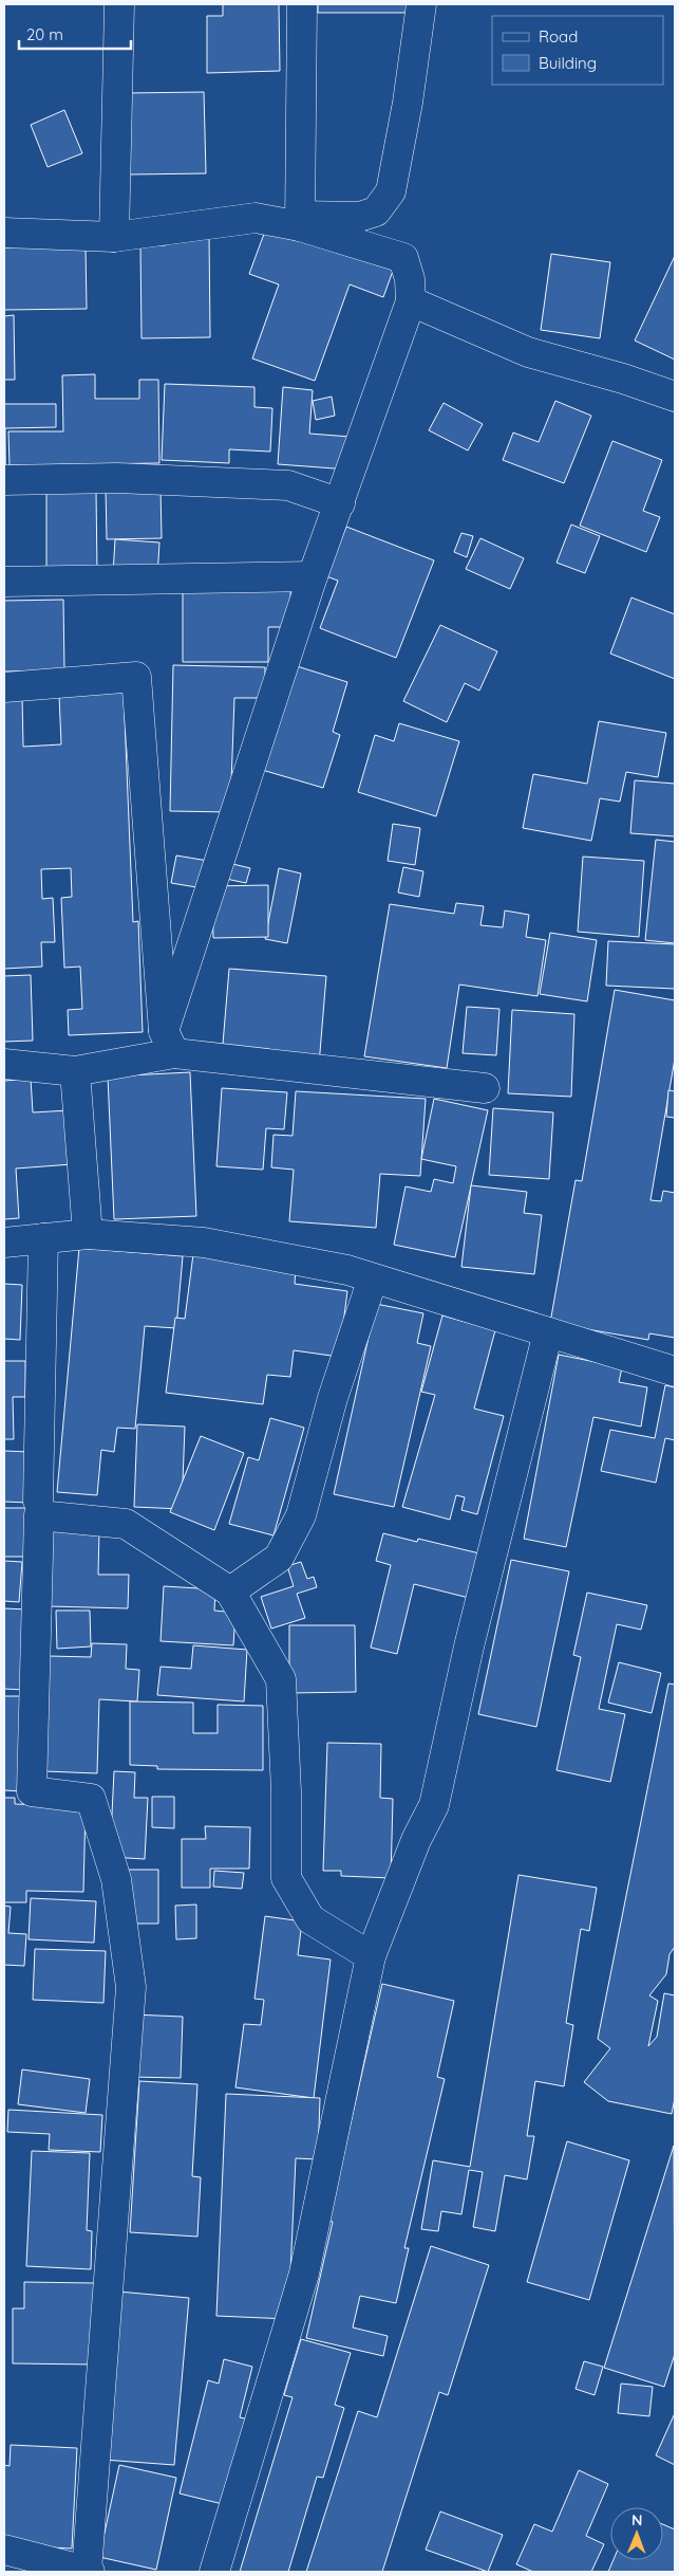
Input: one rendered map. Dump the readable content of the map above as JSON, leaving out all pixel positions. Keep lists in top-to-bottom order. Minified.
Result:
{"legend":["Road","Building"],"scale_bar":"20 m","north":"top"}
